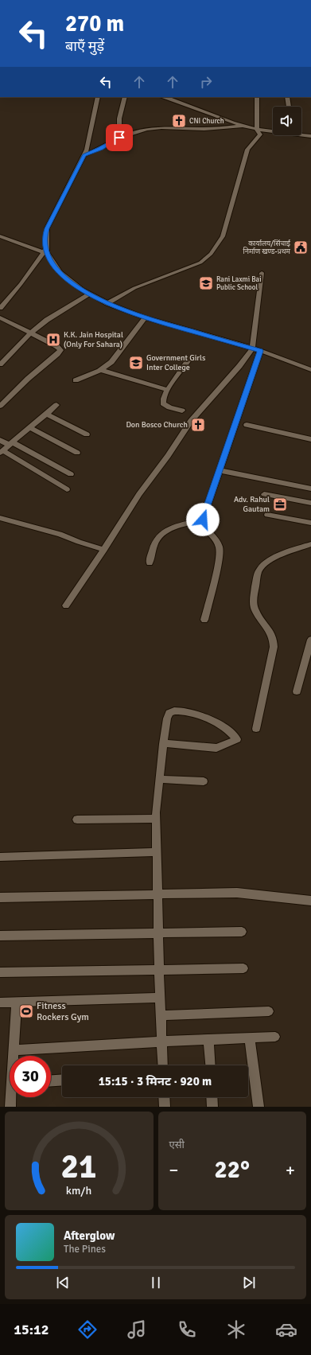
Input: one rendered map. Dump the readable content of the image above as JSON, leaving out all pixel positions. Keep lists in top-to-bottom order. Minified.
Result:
{"places":{"church":["CNI Church","Don Bosco Church"],"public building":["कार्यालय/सिंचाई निर्माण खण्ड-प्रथम"],"school or university":["Rani Laxmi Bai Public School","Government Girls Inter College"],"hospital":["K.K. Jain Hospital (Only For Sahara)"],"office":["Adv. Rahul Gautam"],"sports":["Fitness Rockers Gym"]},"page":{"turn":["270 m","बाएँ मुड़ें"],"limit":"30","trip":"15:15 · 3 मिनट · 920 m","tile":"एसी","heat":["−","22°","+"],"song":["Afterglow","The Pines"],"tabs":"15:12","gauge":["21","km/h"]}}
